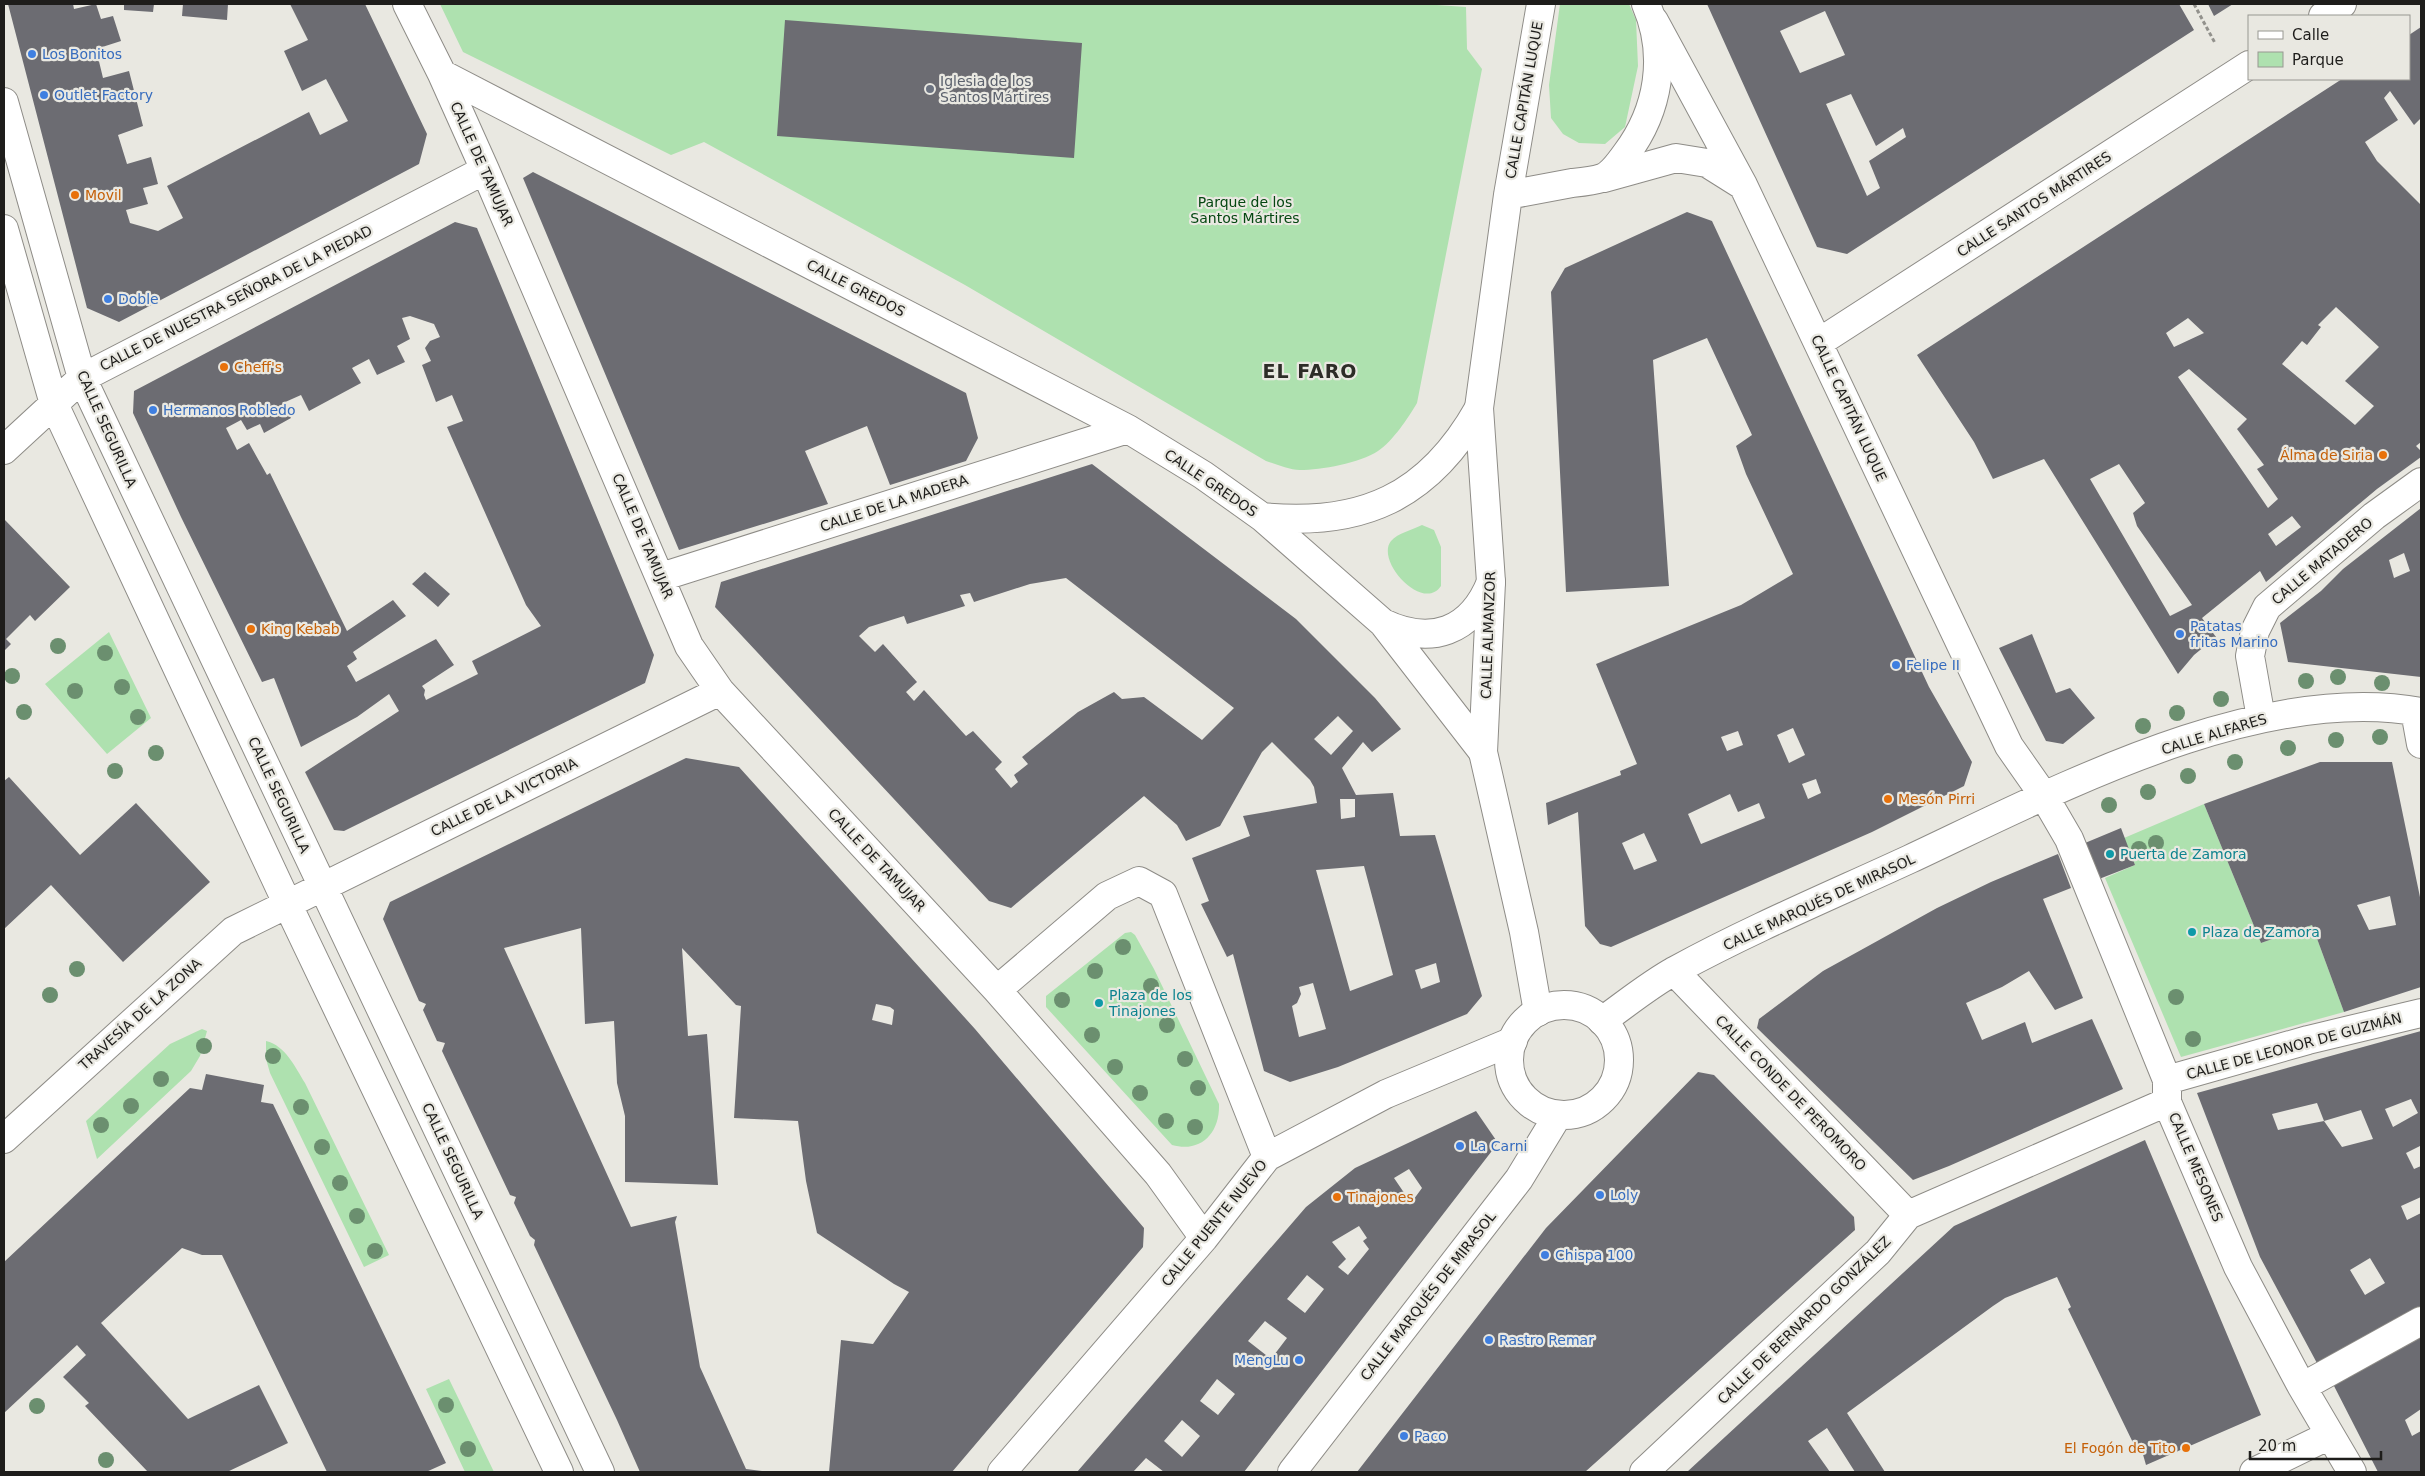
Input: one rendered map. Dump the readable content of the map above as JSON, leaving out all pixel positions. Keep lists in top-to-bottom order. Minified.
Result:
{"streets":{"street":["CALLE CAPITÁN LUQUE","CALLE DE TAMUJAR","CALLE SANTOS MÁRTIRES","CALLE GREDOS","CALLE DE NUESTRA SEÑORA DE LA PIEDAD","CALLE SEGURILLA","CALLE DE LA MADERA","CALLE MATADERO","CALLE ALMANZOR","CALLE ALFARES","CALLE DE LA VICTORIA","CALLE MARQUÉS DE MIRASOL","TRAVESÍA DE LA ZONA","CALLE DE LEONOR DE GUZMÁN","CALLE CONDE DE PEROMORO","CALLE MESONES","CALLE PUENTE NUEVO","CALLE DE BERNARDO GONZÁLEZ"]},"crossings":[["CALLE CAPITÁN LUQUE","CALLE SANTOS MÁRTIRES"],["CALLE CAPITÁN LUQUE","CALLE ALMANZOR"],["CALLE CAPITÁN LUQUE","CALLE ALFARES"],["CALLE CAPITÁN LUQUE","CALLE MARQUÉS DE MIRASOL"],["CALLE CAPITÁN LUQUE","CALLE MESONES"],["CALLE DE TAMUJAR","CALLE GREDOS"],["CALLE DE TAMUJAR","CALLE DE NUESTRA SEÑORA DE LA PIEDAD"],["CALLE DE TAMUJAR","CALLE DE LA MADERA"],["CALLE DE TAMUJAR","CALLE DE LA VICTORIA"],["CALLE GREDOS","CALLE DE LA MADERA"],["CALLE GREDOS","CALLE ALMANZOR"],["CALLE DE NUESTRA SEÑORA DE LA PIEDAD","CALLE SEGURILLA"],["CALLE SEGURILLA","CALLE DE LA VICTORIA"],["CALLE MATADERO","CALLE ALFARES"],["CALLE ALMANZOR","CALLE MARQUÉS DE MIRASOL"],["CALLE ALMANZOR","CALLE PUENTE NUEVO"],["CALLE ALFARES","CALLE MARQUÉS DE MIRASOL"],["CALLE ALFARES","CALLE MESONES"],["CALLE DE LA VICTORIA","TRAVESÍA DE LA ZONA"],["CALLE MARQUÉS DE MIRASOL","CALLE CONDE DE PEROMORO"],["CALLE MARQUÉS DE MIRASOL","CALLE MESONES"],["CALLE MARQUÉS DE MIRASOL","CALLE PUENTE NUEVO"],["CALLE DE LEONOR DE GUZMÁN","CALLE MESONES"],["CALLE DE LEONOR DE GUZMÁN","CALLE DE BERNARDO GONZÁLEZ"],["CALLE CONDE DE PEROMORO","CALLE DE BERNARDO GONZÁLEZ"],["CALLE MESONES","CALLE DE BERNARDO GONZÁLEZ"]],"districts":["EL FARO"],"parks":["Parque de los Santos Mártires"],"places":["Los Bonitos","Iglesia de los Santos Mártires","Outlet Factory","Movil","Doble","Cheff's","Hermanos Robledo","Álma de Siria","King Kebab","Patatas fritas Marino","Felipe II","Mesón Pirri","Puerta de Zamora","Plaza de Zamora","Plaza de los Tinajones","La Carni","Loly","Tinajones","Chispa 100","Rastro Remar","MengLu","Paco","El Fogón de Tito"],"legend":["Calle","Parque"],"scale_bar":"20 m"}
